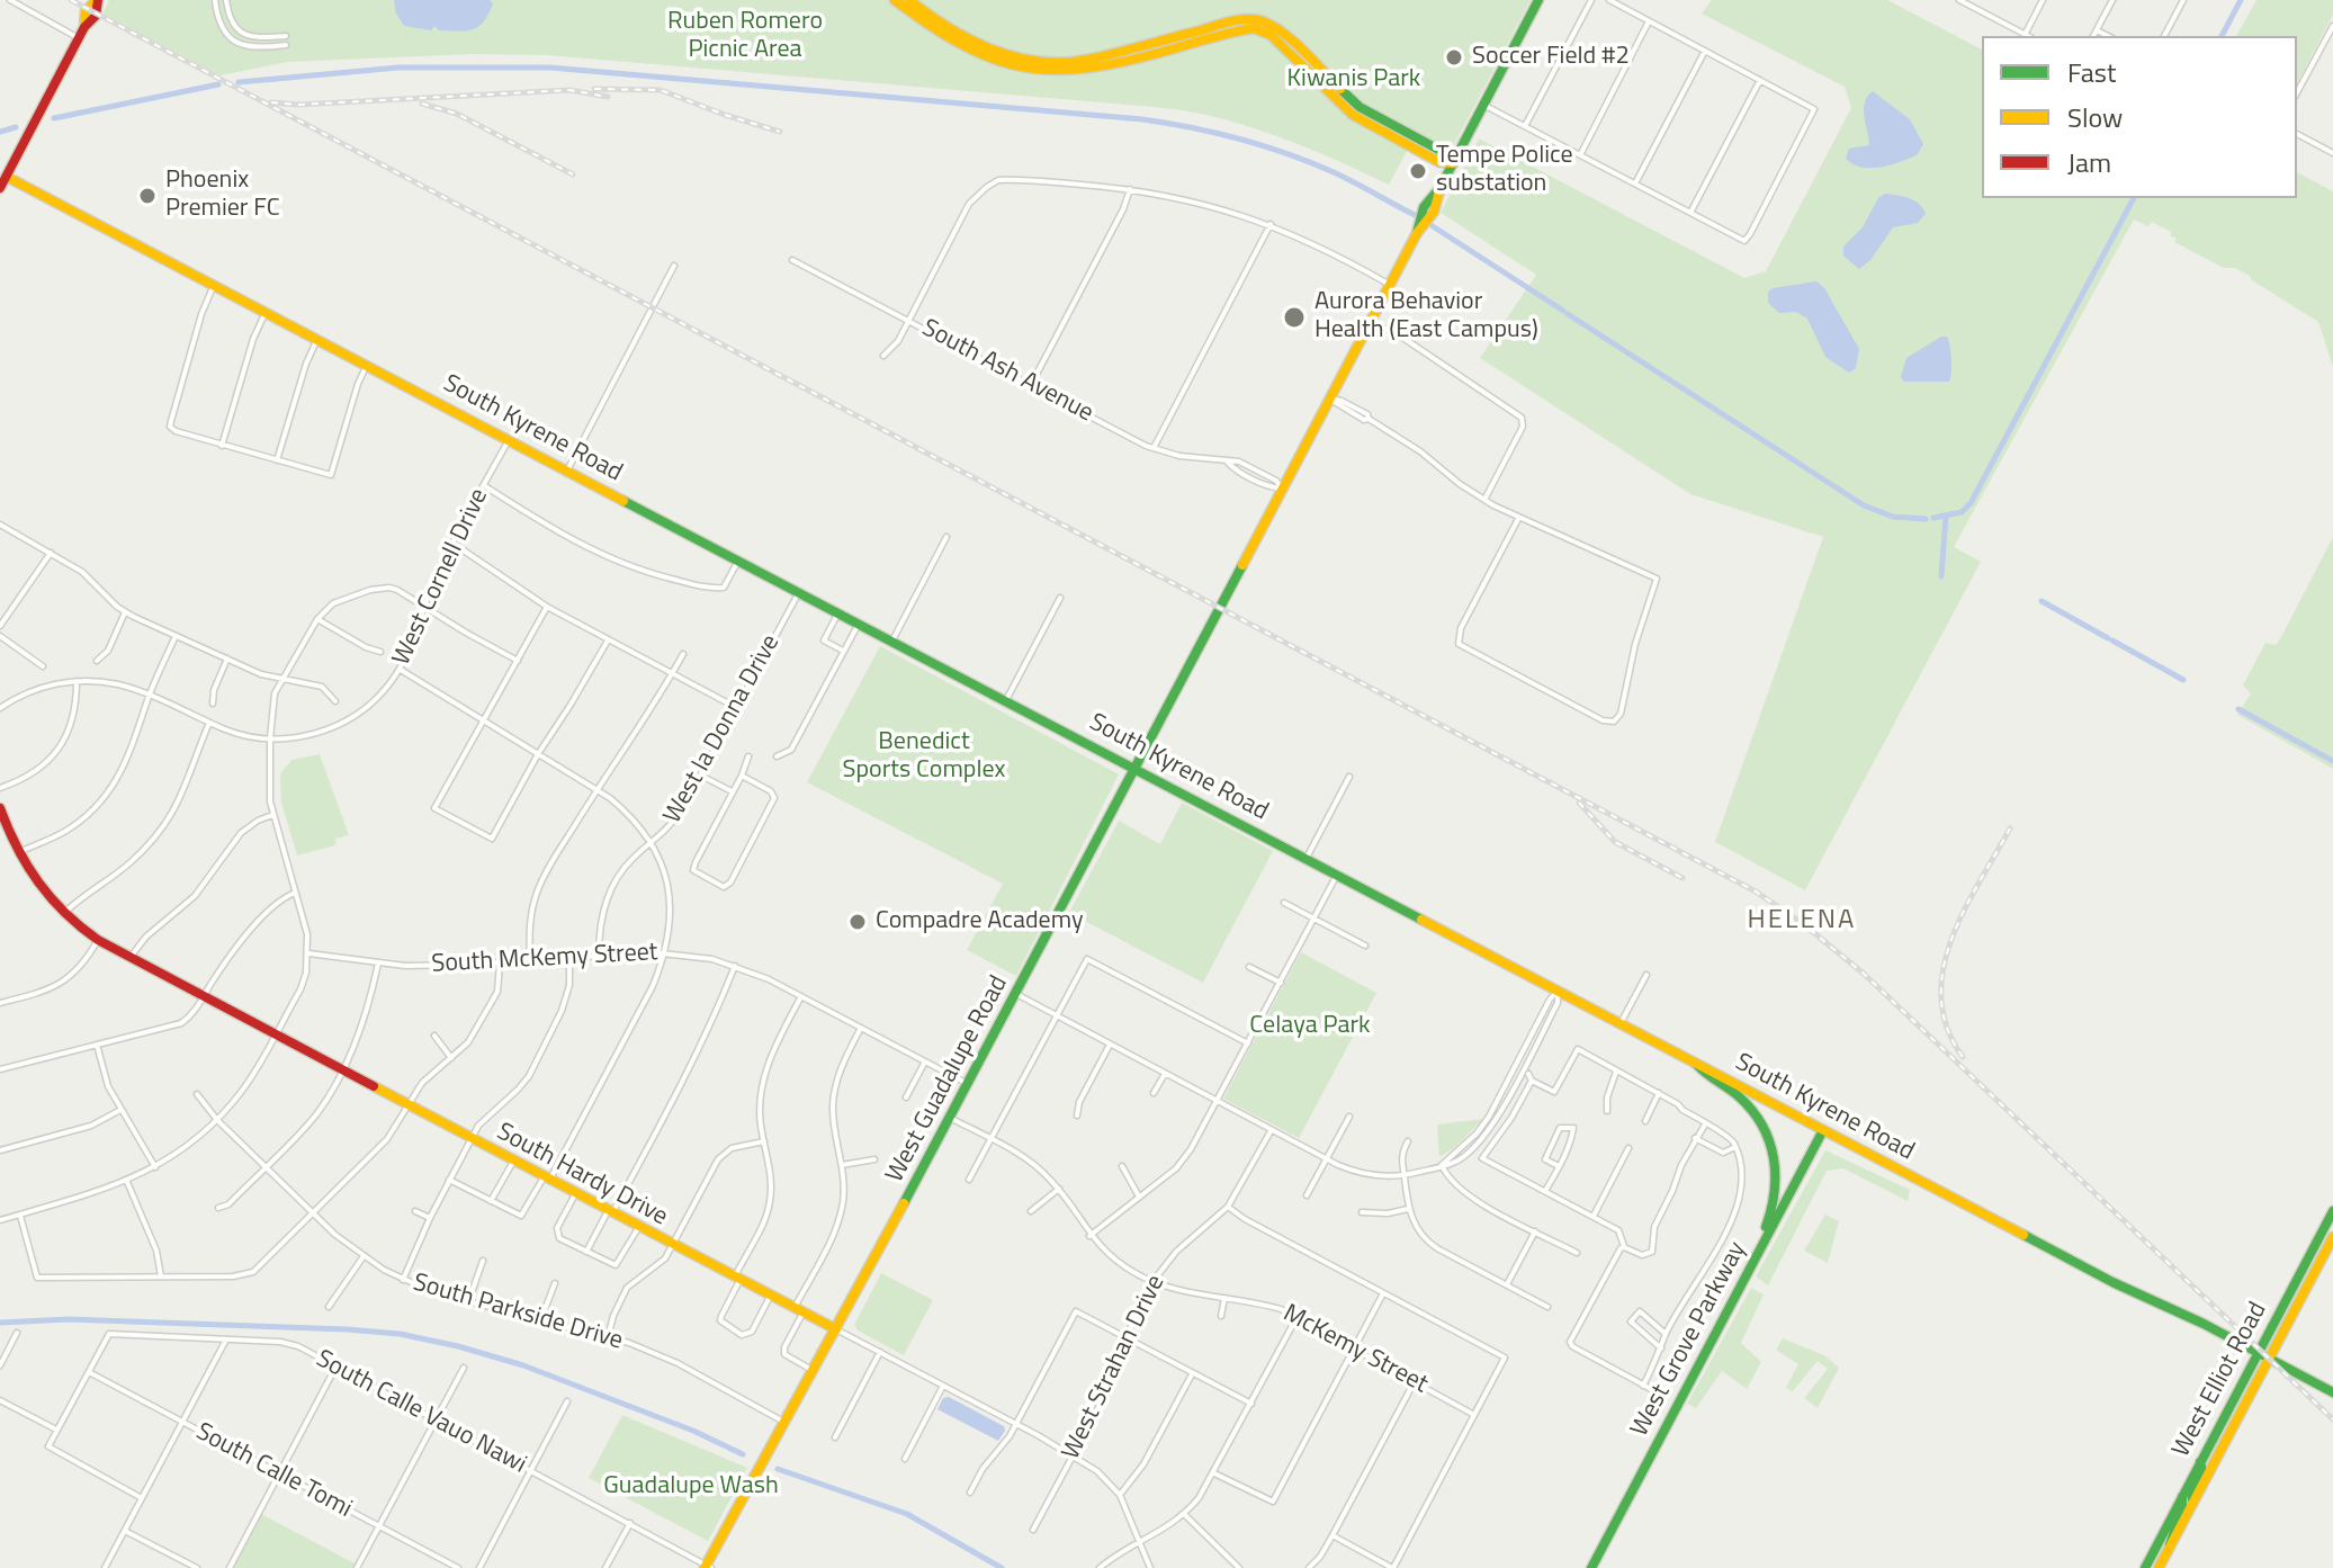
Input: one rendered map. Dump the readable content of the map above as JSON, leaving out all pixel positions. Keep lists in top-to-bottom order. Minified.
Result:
{"streets":{"main road":["South Kyrene Road","West Guadalupe Road","South Hardy Drive","West Grove Parkway","West Elliot Road"],"street":["South Ash Avenue","West Cornell Drive","West la Donna Drive","South McKemy Street","South Parkside Drive","McKemy Street","West Strahan Drive","South Calle Vauo Nawi","South Calle Tomi"]},"crossings":[["South Ash Avenue","West Guadalupe Road"],["South Kyrene Road","West Cornell Drive"],["South Kyrene Road","West la Donna Drive"],["South Kyrene Road","West Guadalupe Road"],["South Kyrene Road","West Grove Parkway"],["South Kyrene Road","West Elliot Road"],["West la Donna Drive","South McKemy Street"],["South McKemy Street","West Guadalupe Road"],["West Guadalupe Road","South Hardy Drive"],["West Guadalupe Road","South Parkside Drive"],["West Guadalupe Road","McKemy Street"],["West Guadalupe Road","South Calle Vauo Nawi"],["South Hardy Drive","West Strahan Drive"],["McKemy Street","West Strahan Drive"],["South Calle Vauo Nawi","South Calle Tomi"]],"districts":["HELENA"],"parks":["Ruben Romero Picnic Area","Kiwanis Park","Benedict Sports Complex","Celaya Park","Guadalupe Wash"],"places":["Soccer Field #2","Tempe Police substation","Phoenix Premier FC","Aurora Behavior Health (East Campus)","Compadre Academy"],"legend":["Fast","Slow","Jam"]}
